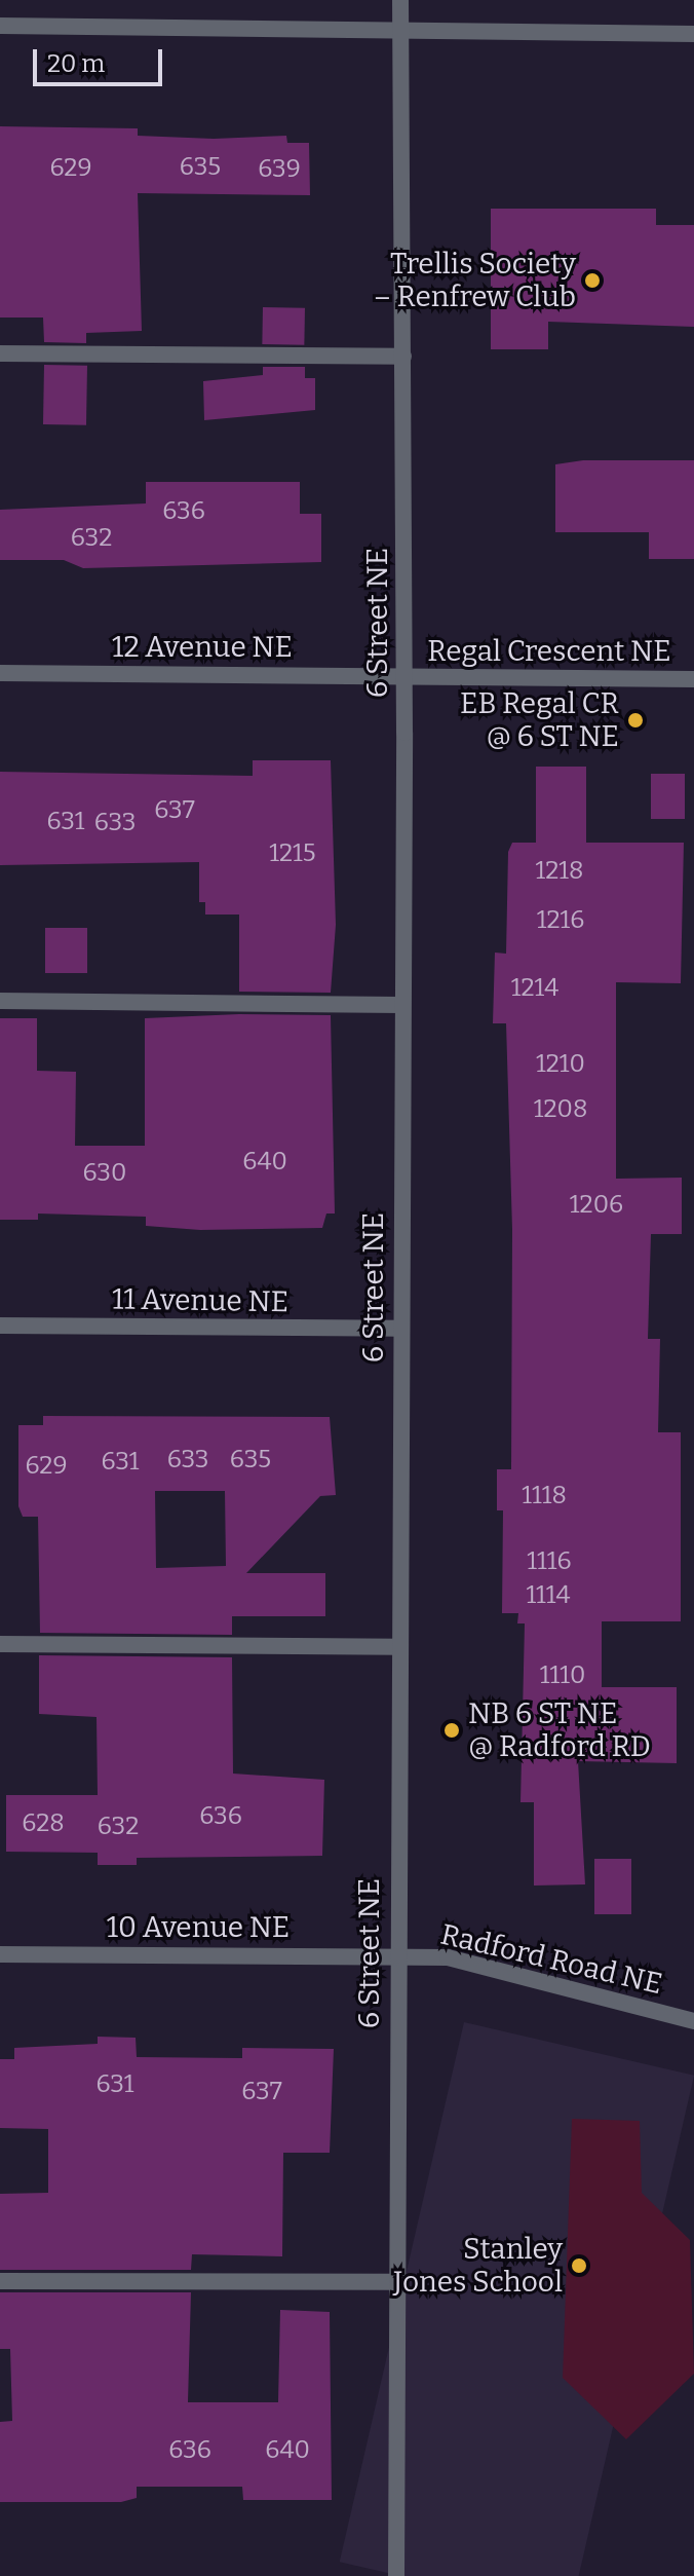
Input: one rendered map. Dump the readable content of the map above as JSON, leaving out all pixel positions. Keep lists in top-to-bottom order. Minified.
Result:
{"streets":{"street":["6 Street NE","12 Avenue NE","Regal Crescent NE","11 Avenue NE","10 Avenue NE","Radford Road NE"]},"crossings":[["6 Street NE","12 Avenue NE"],["6 Street NE","Regal Crescent NE"],["6 Street NE","11 Avenue NE"],["6 Street NE","10 Avenue NE"],["6 Street NE","Radford Road NE"],["12 Avenue NE","Regal Crescent NE"],["10 Avenue NE","Radford Road NE"]],"places":["Trellis Society – Renfrew Club","EB Regal CR @ 6 ST NE","NB 6 ST NE @ Radford RD","Stanley Jones School"],"house_numbers":["635","629","639","636","632","637","631","633","1215","1218","1216","1214","1210","1208","640","630","1206","633","635","631","629","1118","1116","1114","1110","636","628","632","631","637","636","640"],"scale_bar":"20 m"}
